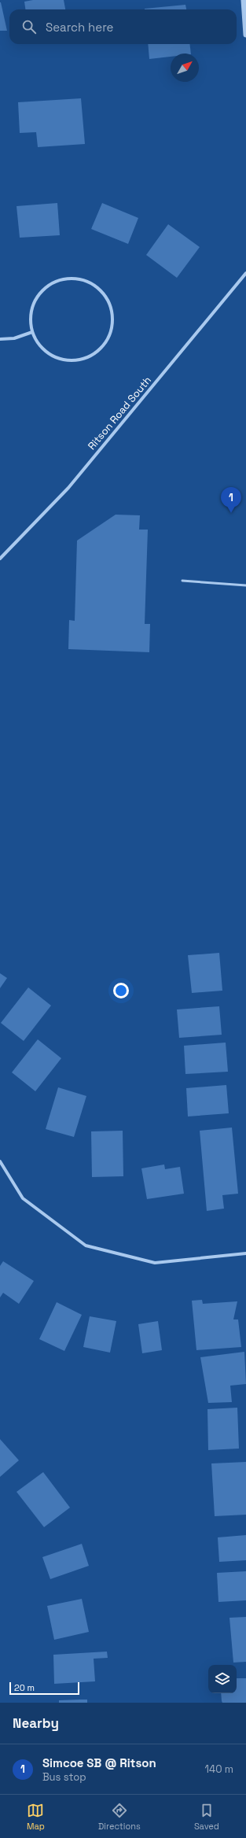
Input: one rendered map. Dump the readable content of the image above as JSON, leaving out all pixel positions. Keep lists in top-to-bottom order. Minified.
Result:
{"streets":{"street":["Ritson Road South"]},"scale_bar":"20 m","north":"top right","page":{"search":"Search here","pins":"1","scale":"20 m","heading":"Nearby","list":[{"mark":"1","name":"Simcoe SB @ Ritson","note":"Bus stop","value":"140 m"}],"nav":["Map","Directions","Saved"]}}
